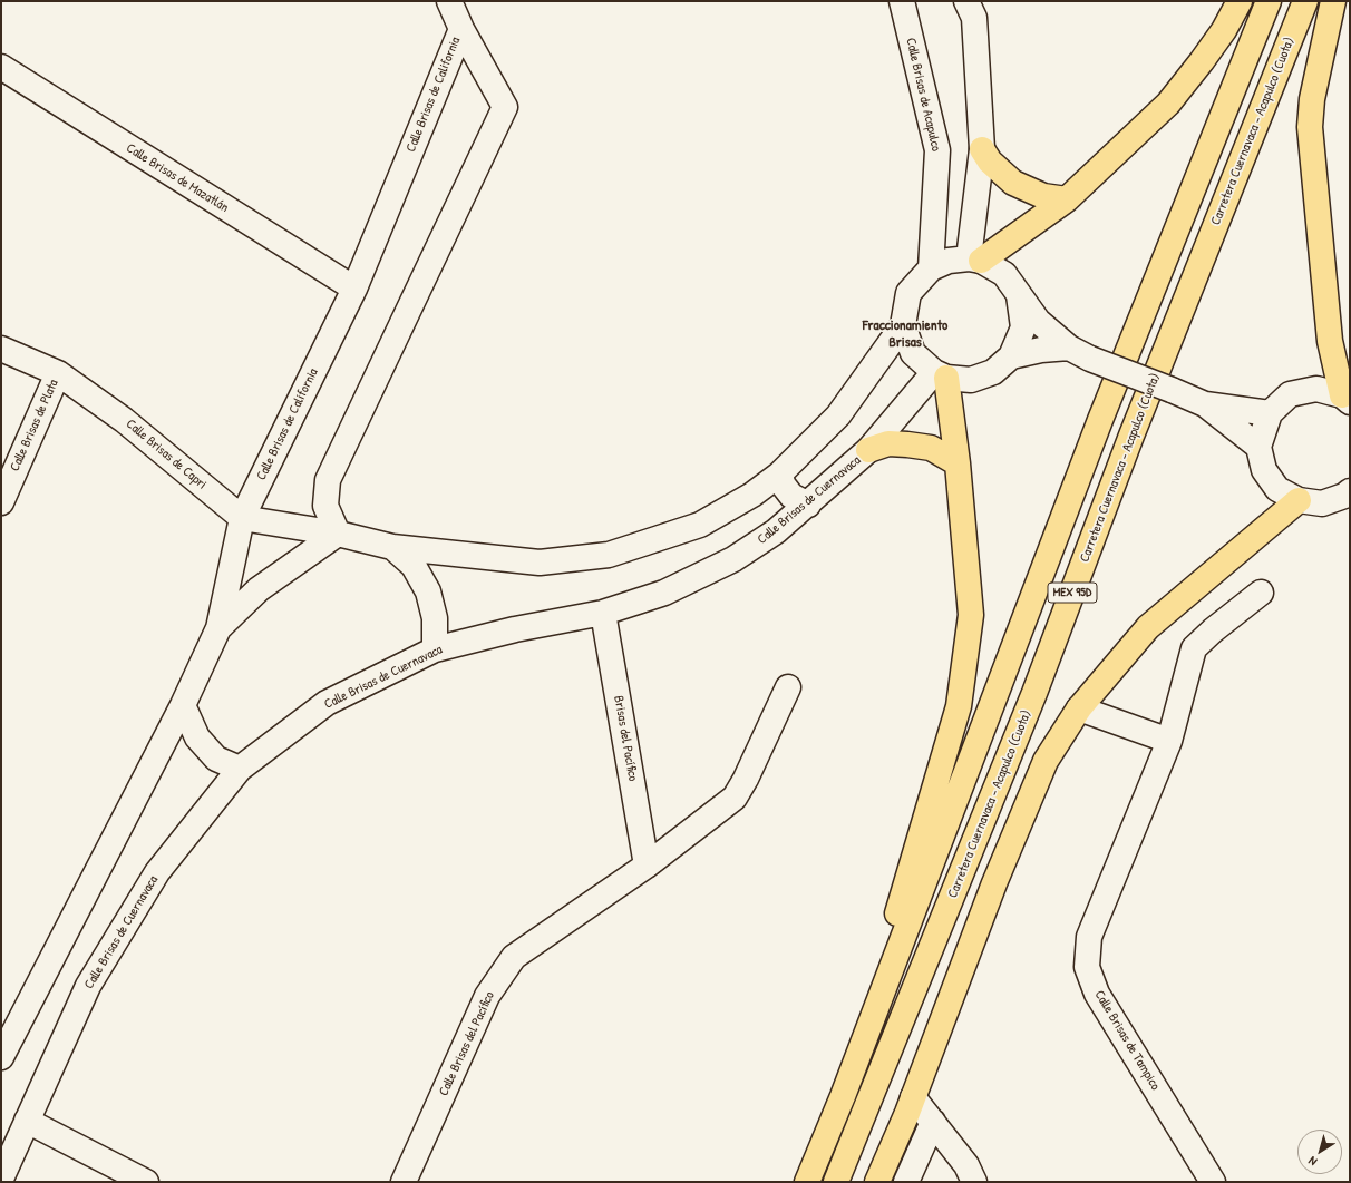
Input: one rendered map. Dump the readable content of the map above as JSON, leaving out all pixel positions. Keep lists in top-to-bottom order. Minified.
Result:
{"streets":{"highway":["Carretera Cuernavaca - Acapulco (Cuota)","MEX 95D"],"street":["Calle Brisas de California","Calle Brisas de Acapulco","Calle Brisas de Mazatlán","Calle Brisas de Plata","Calle Brisas de Capri","Calle Brisas de Cuernavaca","Brisas del Pacífico","Calle Brisas de Tampico","Calle Brisas del Pacífico"]},"crossings":[["Calle Brisas de California","Calle Brisas de Mazatlán"],["Calle Brisas de California","Calle Brisas de Capri"],["Calle Brisas de Acapulco","Calle Brisas de Cuernavaca"],["Calle Brisas de Plata","Calle Brisas de Capri"],["Calle Brisas de Cuernavaca","Brisas del Pacífico"],["Brisas del Pacífico","Calle Brisas del Pacífico"]],"districts":["Fraccionamiento Brisas"],"north":"bottom left"}
